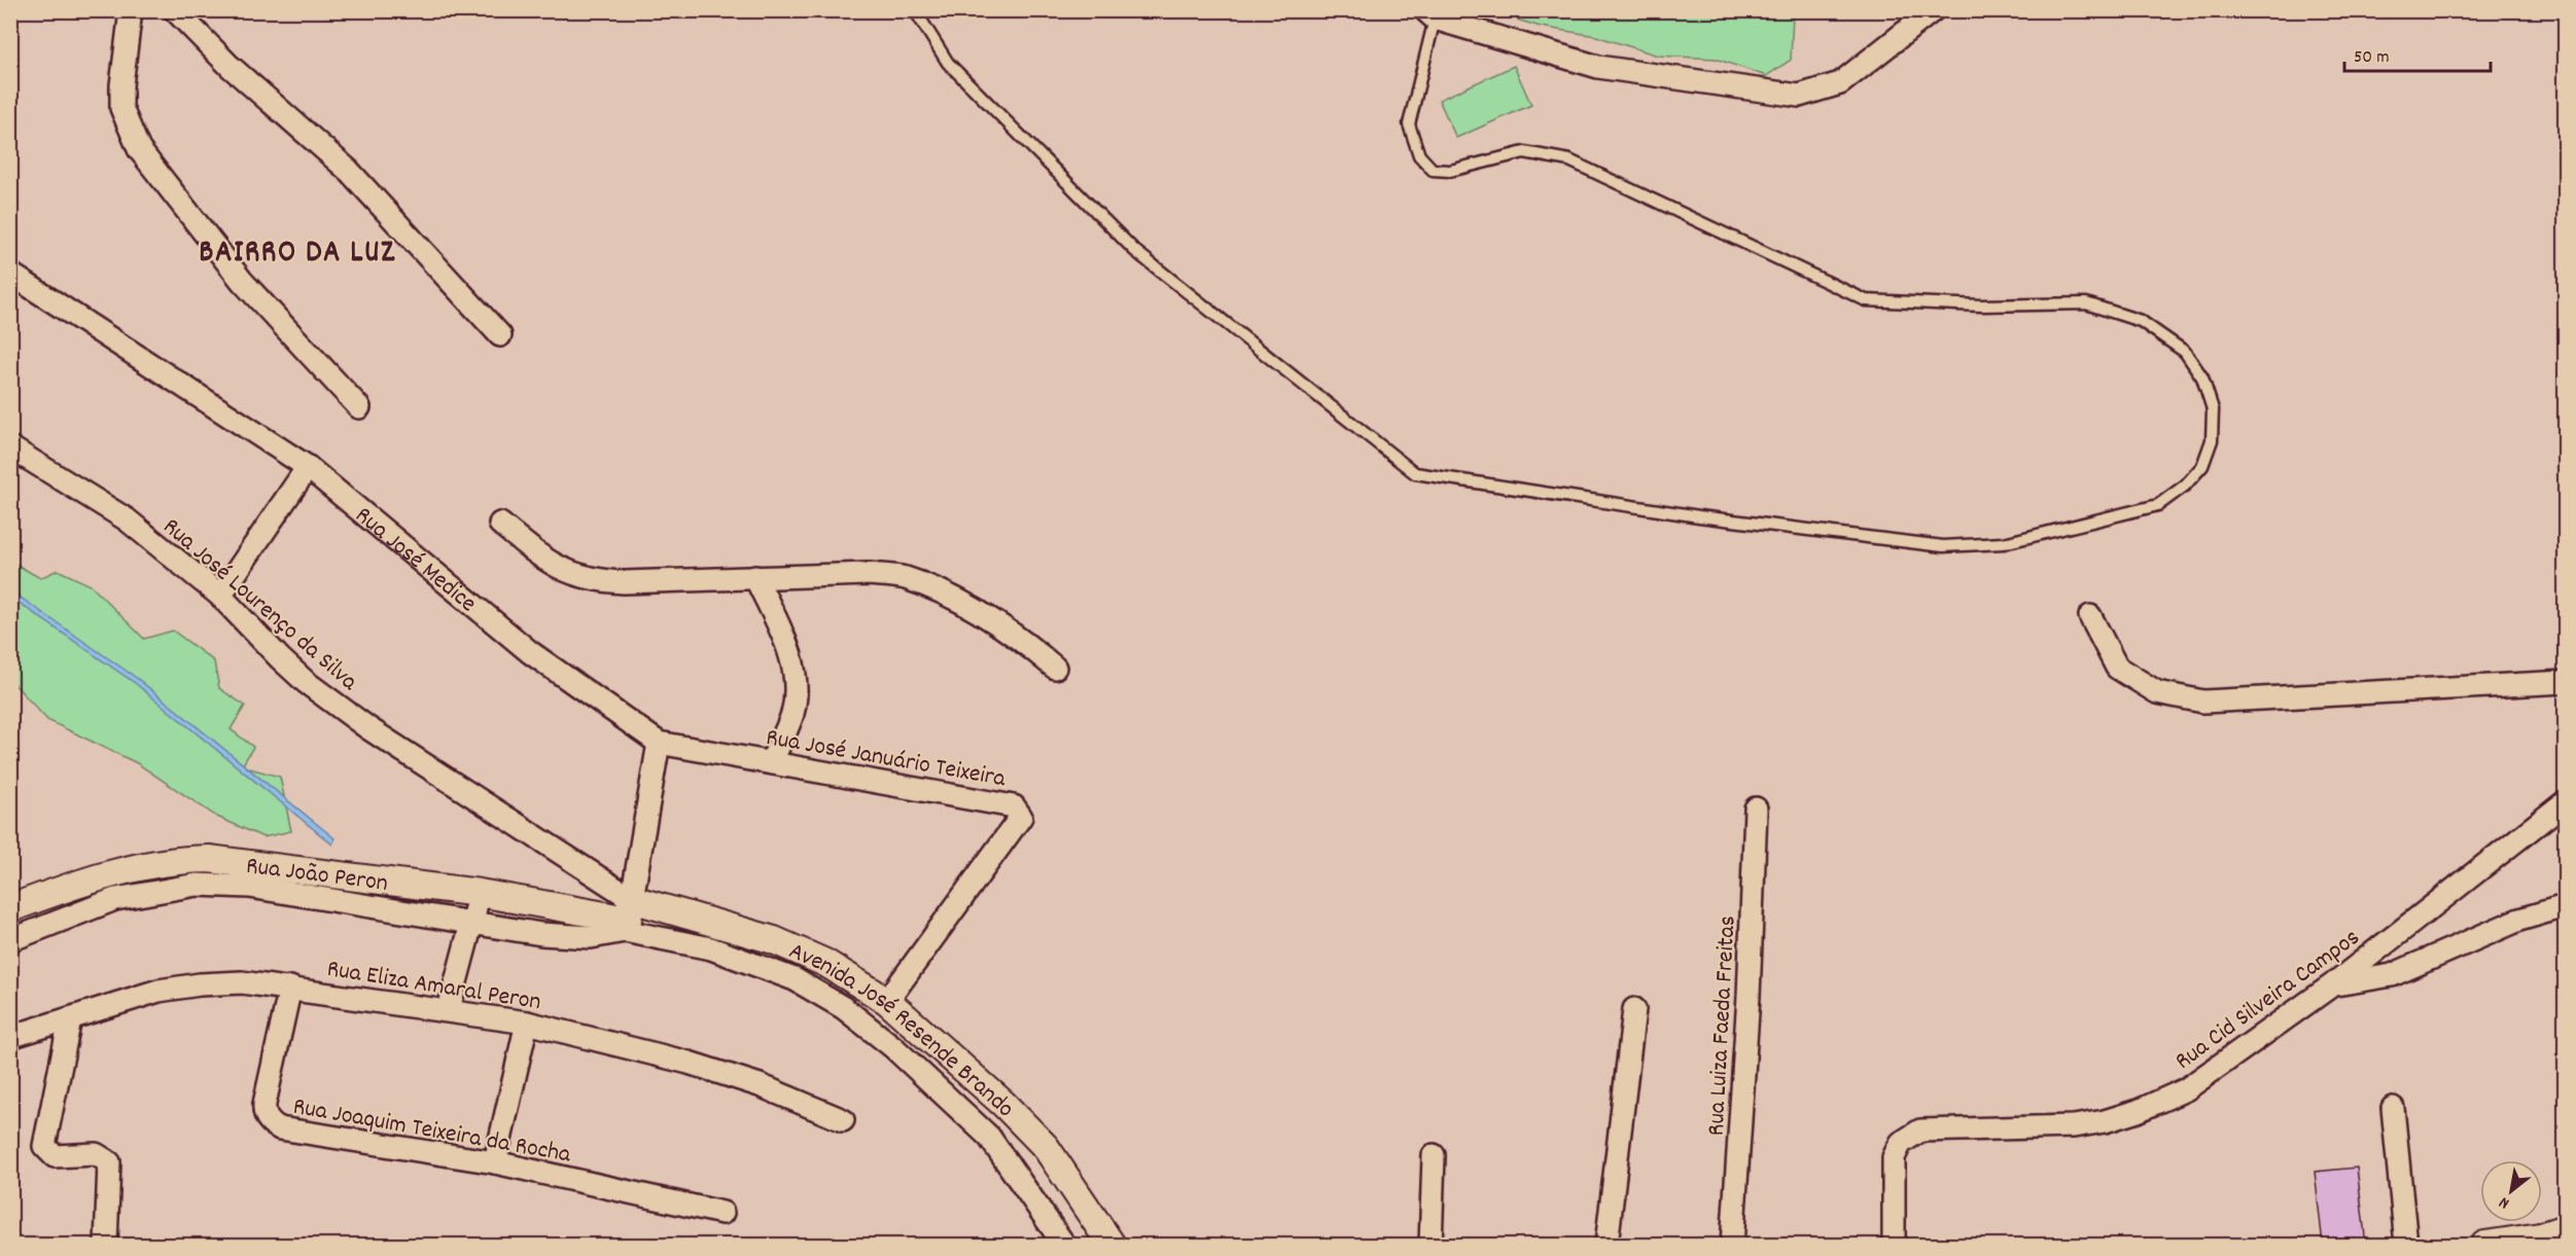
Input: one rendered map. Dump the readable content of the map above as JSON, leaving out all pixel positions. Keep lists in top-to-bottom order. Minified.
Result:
{"streets":{"street":["Rua José Medice","Rua José Lourenço da Silva","Rua José Januário Teixeira","Rua João Peron","Rua Eliza Amaral Peron","Rua Cid Silveira Campos","Rua Luiza Faeda Freitas","Avenida José Resende Brando","Rua Joaquim Teixeira da Rocha"]},"crossings":[["Rua José Medice","Rua José Januário Teixeira"],["Rua José Lourenço da Silva","Rua João Peron"],["Rua José Lourenço da Silva","Avenida José Resende Brando"],["Rua José Januário Teixeira","Avenida José Resende Brando"],["Rua João Peron","Avenida José Resende Brando"],["Rua Eliza Amaral Peron","Rua Joaquim Teixeira da Rocha"]],"districts":["BAIRRO DA LUZ"],"scale_bar":"50 m","north":"bottom left"}
